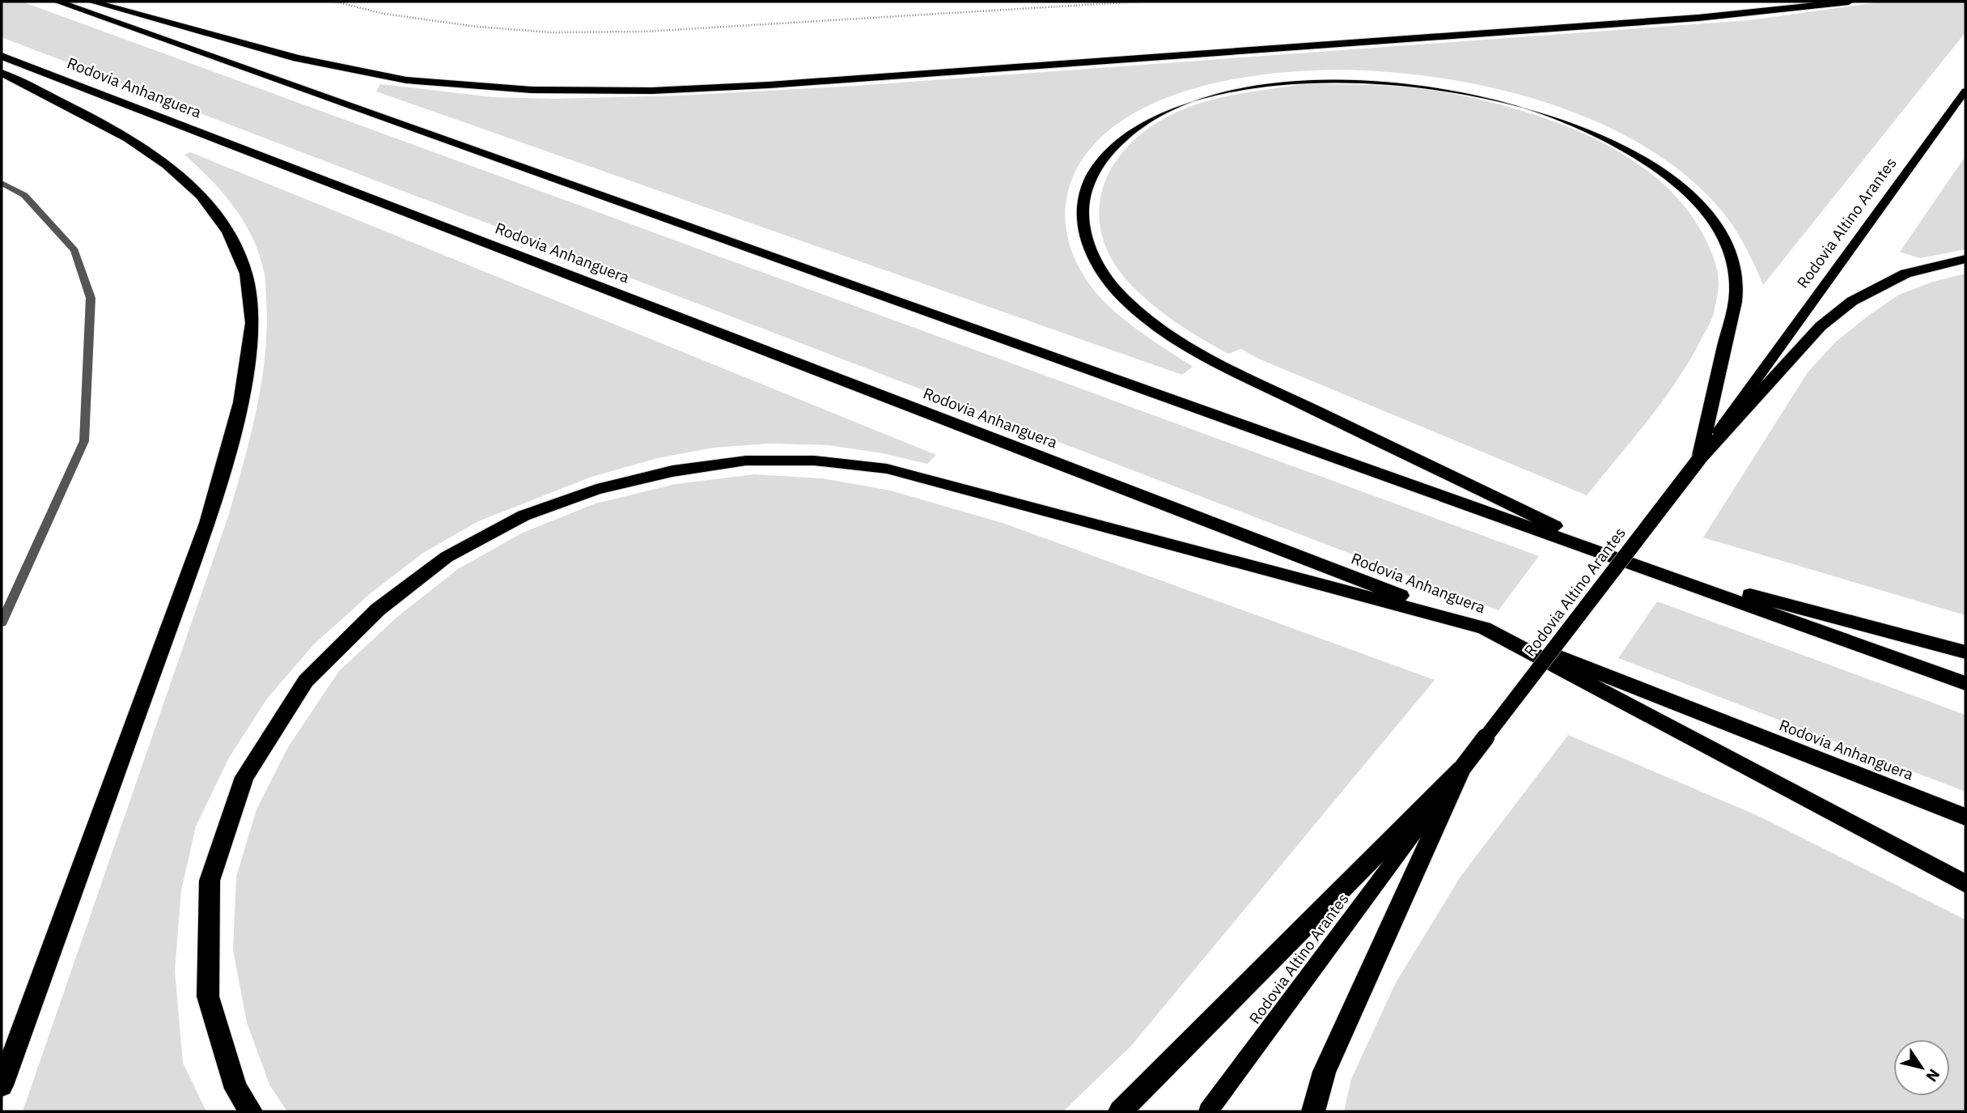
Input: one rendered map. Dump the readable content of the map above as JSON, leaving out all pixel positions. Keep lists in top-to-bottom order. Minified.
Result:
{"streets":{"highway":["Rodovia Anhanguera"],"main road":["Rodovia Altino Arantes"]},"north":"bottom right"}
